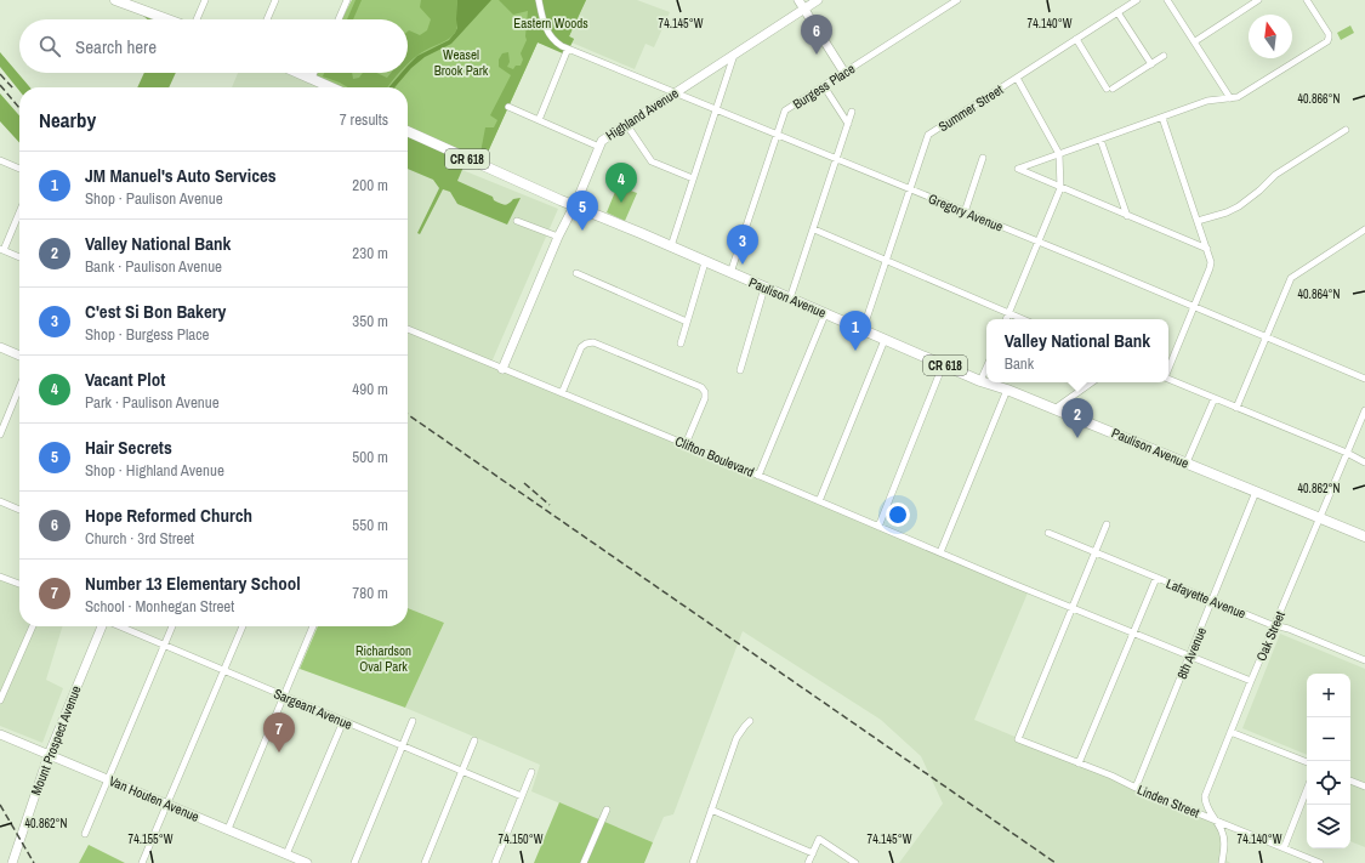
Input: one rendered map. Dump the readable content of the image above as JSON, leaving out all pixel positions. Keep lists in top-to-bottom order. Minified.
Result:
{"streets":{"main road":["CR 618","Paulison Avenue"],"street":["Burgess Place","Summer Street","Highland Avenue","Gregory Avenue","Clifton Boulevard","Lafayette Avenue","Oak Street","8th Avenue","Sargeant Avenue","Mount Prospect Avenue","Van Houten Avenue","Linden Street"]},"crossings":[["Burgess Place","Gregory Avenue"],["Burgess Place","Paulison Avenue"],["Summer Street","Gregory Avenue"],["Summer Street","Paulison Avenue"],["Highland Avenue","Gregory Avenue"],["Highland Avenue","Paulison Avenue"],["Highland Avenue","Clifton Boulevard"],["Paulison Avenue","Oak Street"],["Paulison Avenue","8th Avenue"],["Clifton Boulevard","Oak Street"],["Clifton Boulevard","8th Avenue"],["Clifton Boulevard","Linden Street"],["Lafayette Avenue","Oak Street"],["Lafayette Avenue","8th Avenue"],["Oak Street","Linden Street"],["8th Avenue","Linden Street"],["Mount Prospect Avenue","Van Houten Avenue"]],"parks":["Eastern Woods","Weasel Brook Park","Richardson Oval Park"],"north":"top","page":{"pins":["6","4","5","3","1","2","7"],"search":"Search here","heading":["Nearby","7 results"],"list":[{"mark":"1","name":"JM Manuel's Auto Services","note":"Shop · Paulison Avenue","value":"200 m"},{"mark":"2","name":"Valley National Bank","note":"Bank · Paulison Avenue","value":"230 m"},{"mark":"3","name":"C'est Si Bon Bakery","note":"Shop · Burgess Place","value":"350 m"},{"mark":"4","name":"Vacant Plot","note":"Park · Paulison Avenue","value":"490 m"},{"mark":"5","name":"Hair Secrets","note":"Shop · Highland Avenue","value":"500 m"},{"mark":"6","name":"Hope Reformed Church","note":"Church · 3rd Street","value":"550 m"},{"mark":"7","name":"Number 13 Elementary School","note":"School · Monhegan Street","value":"780 m"}],"popup":["Valley National Bank","Bank"],"map_buttons":["+","−"]},"coordinates":["74.145°W","74.140°W","40.866°N","40.864°N","40.862°N","74.155°W","74.150°W"]}
